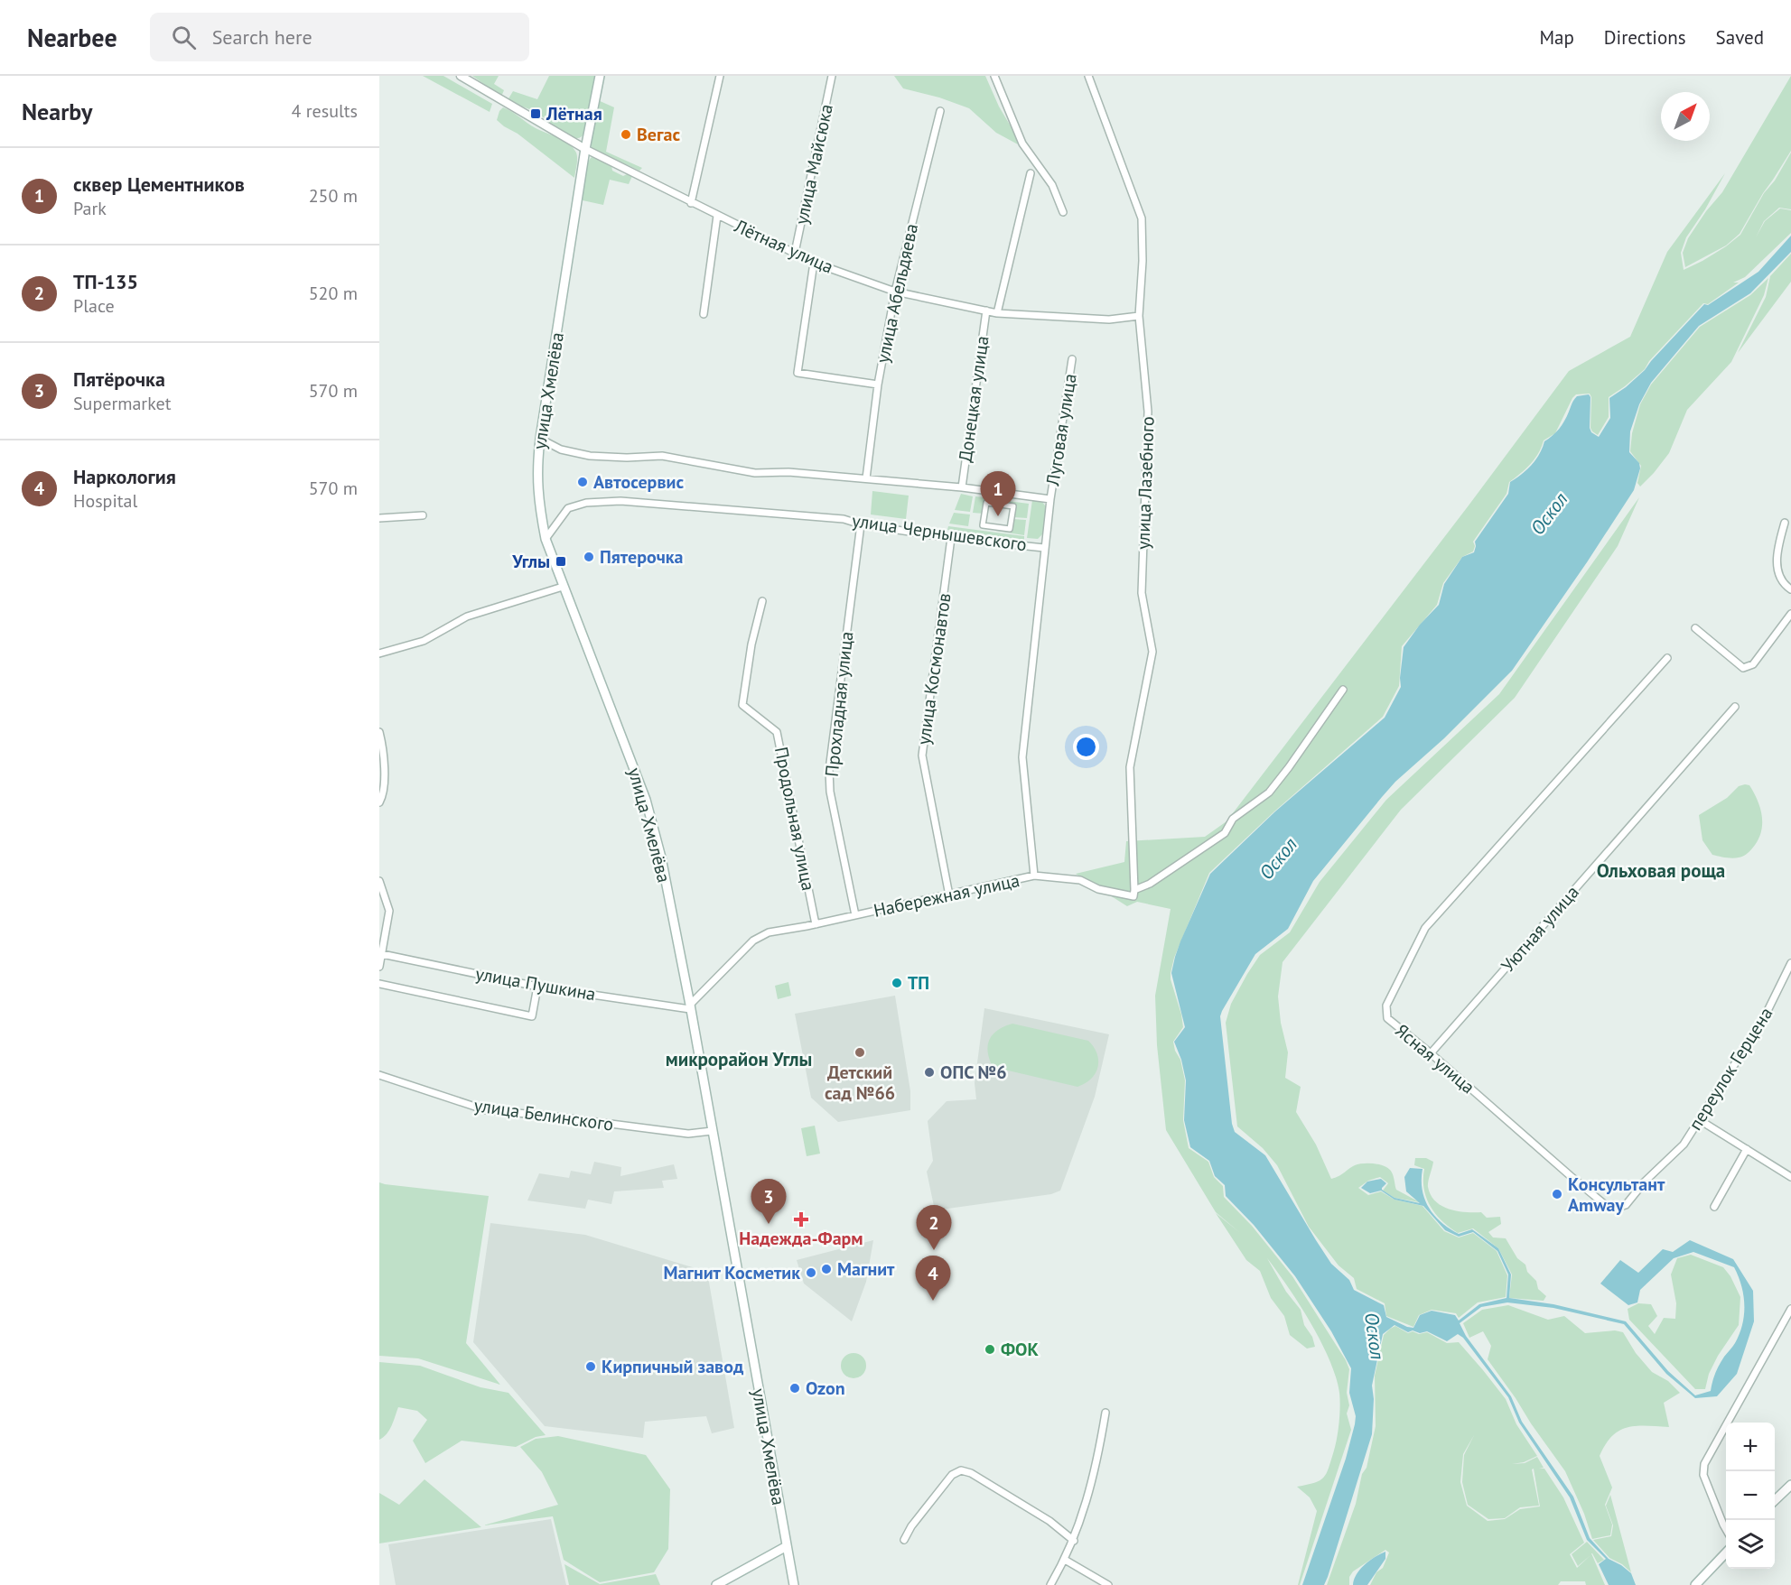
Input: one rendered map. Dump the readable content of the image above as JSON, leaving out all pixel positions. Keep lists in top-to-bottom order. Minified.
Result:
{"streets":{"main road":["улица Хмелёва"],"street":["улица Майсюка","Лётная улица","улица Абельдяева","Донецкая улица","Луговая улица","улица Лазебного","улица Чернышевского","улица Космонавтов","Прохладная улица","Продольная улица","Набережная улица","Уютная улица","улица Пушкина","Ясная улица","переулок Герцена","улица Белинского"]},"crossings":[["улица Майсюка","Лётная улица"],["Лётная улица","улица Абельдяева"],["Лётная улица","улица Хмелёва"],["Лётная улица","Донецкая улица"],["Лётная улица","улица Лазебного"],["улица Хмелёва","улица Чернышевского"],["улица Хмелёва","Набережная улица"],["улица Хмелёва","улица Пушкина"],["улица Хмелёва","улица Белинского"],["Луговая улица","улица Чернышевского"],["улица Чернышевского","улица Космонавтов"],["улица Чернышевского","Прохладная улица"],["улица Чернышевского","Набережная улица"],["улица Космонавтов","Набережная улица"],["Прохладная улица","Набережная улица"],["Продольная улица","Набережная улица"],["Набережная улица","улица Пушкина"],["Уютная улица","Ясная улица"],["Ясная улица","переулок Герцена"]],"districts":["Ольховая роща","микрорайон Углы"],"water":["Оскол"],"places":{"transit":["Лётная","Углы"],"other":["Вегас","Автосервис","Пятерочка","ТП","Детский сад №66","ОПС №6","Консультант Amway","Магнит","Магнит Косметик","ФОК","Кирпичный завод","Ozon"],"health":["Надежда-Фарм"]},"north":"top right","page":{"header":"Nearbee","search":"Search here","nav":["Map","Directions","Saved"],"heading":["Nearby","4 results"],"list":[{"mark":"1","name":"сквер Цементников","note":"Park","value":"250 m"},{"mark":"2","name":"ТП-135","note":"Place","value":"520 m"},{"mark":"3","name":"Пятёрочка","note":"Supermarket","value":"570 m"},{"mark":"4","name":"Наркология","note":"Hospital","value":"570 m"}],"pins":["1","3","2","4"],"map_buttons":["+","−"]}}
